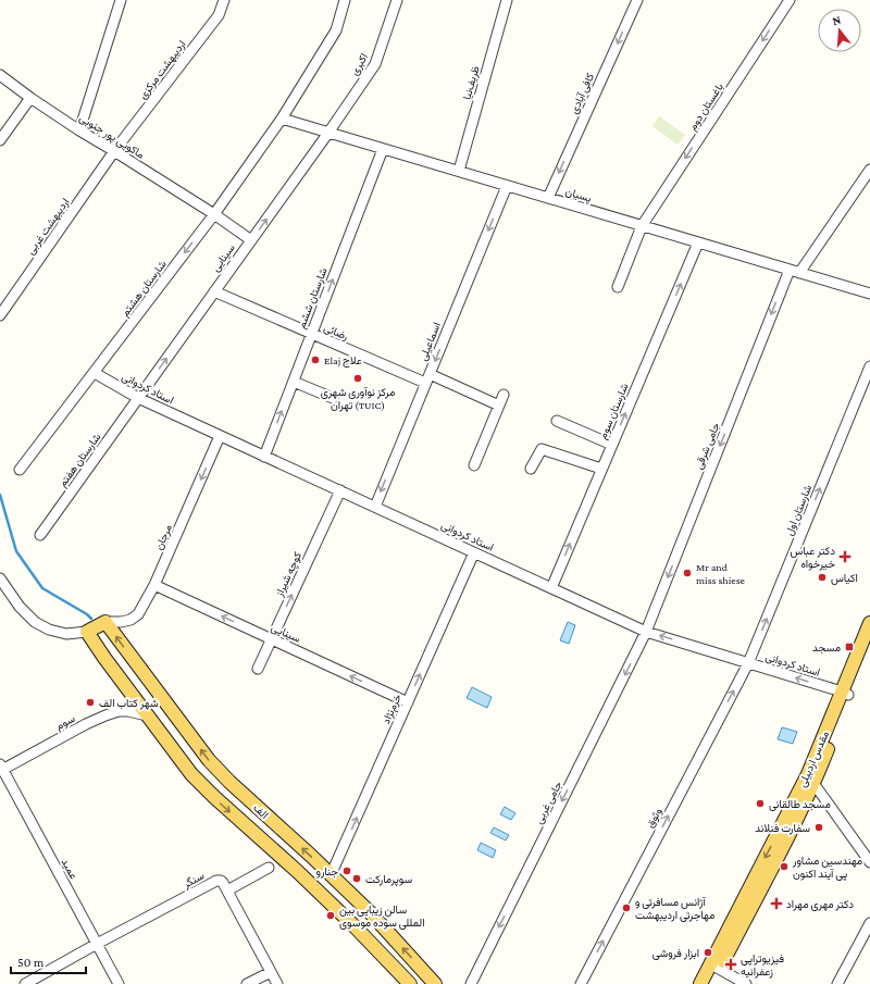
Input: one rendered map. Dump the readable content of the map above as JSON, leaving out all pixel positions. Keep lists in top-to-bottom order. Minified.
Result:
{"streets":{"main road":["مقدس اردبیلی","الف"],"street":["اکبری","اردیبهشت مرکزی","ظریف‌نیا","کافی آبادی","باغستان دوم","ماکویی‌ پور جنوبی","پسیان","اردیبهشت غربی","سینایی","شارستان هشتم","شارستان ششم","رضائی","اسماعیلی","استاد کردوانی","شارستان سوم","جامی شرقی","شارستان هفتم","شارستان اول","مرجان","کوچه شیراز","خرم‌نژاد","سوم","جامی غربی","وثوق","عمید","سنگر"]},"crossings":[["اکبری","پسیان"],["اکبری","سینایی"],["اردیبهشت مرکزی","ماکویی‌ پور جنوبی"],["اردیبهشت مرکزی","اردیبهشت غربی"],["ظریف‌نیا","پسیان"],["کافی آبادی","پسیان"],["باغستان دوم","پسیان"],["ماکویی‌ پور جنوبی","اردیبهشت غربی"],["ماکویی‌ پور جنوبی","سینایی"],["ماکویی‌ پور جنوبی","شارستان هشتم"],["پسیان","سینایی"],["پسیان","شارستان هشتم"],["پسیان","شارستان ششم"],["پسیان","اسماعیلی"],["پسیان","شارستان سوم"],["پسیان","جامی شرقی"],["سینایی","رضائی"],["سینایی","استاد کردوانی"],["سینایی","شارستان هفتم"],["سینایی","مرجان"],["سینایی","کوچه شیراز"],["سینایی","خرم‌نژاد"],["شارستان هشتم","استاد کردوانی"],["شارستان ششم","رضائی"],["شارستان ششم","استاد کردوانی"],["رضائی","اسماعیلی"],["اسماعیلی","استاد کردوانی"],["استاد کردوانی","شارستان سوم"],["استاد کردوانی","جامی شرقی"],["استاد کردوانی","شارستان هفتم"],["استاد کردوانی","شارستان اول"],["استاد کردوانی","مرجان"],["استاد کردوانی","کوچه شیراز"],["استاد کردوانی","خرم‌نژاد"],["استاد کردوانی","مقدس اردبیلی"],["استاد کردوانی","جامی غربی"],["استاد کردوانی","وثوق"],["جامی شرقی","جامی غربی"],["شارستان اول","وثوق"],["مرجان","الف"],["خرم‌نژاد","الف"],["سوم","الف"],["سوم","عمید"],["عمید","سنگر"]],"one_way":["کافی آبادی","باغستان دوم","شارستان ششم","اسماعیلی","شارستان سوم","جامی شرقی","شارستان اول","مرجان","کوچه شیراز","خرم‌نژاد","جامی غربی","وثوق"],"places":{"other":["Elaj علاج","مرکز نوآوری شهری تهران (TUIC)","Mr and miss shiese","اکیاس","شهر کتاب الف","مسجد طالقانی","سفارت فنلاند","مهندسین مشاور پی آیند اکنون","جنارو","سوپرمارکت","آژانس مسافرتی و مهاجرتی اردیبهشت","سالن زیبایی بین المللی سوده موسوی","ابزار فروشی"],"health":["دکتر عباس خیرخواه","دکتر مهری مهراد","فیزیوتراپی زعفرانیه"],"transit":["مسجد"]},"scale_bar":"50 m","north":"top"}
